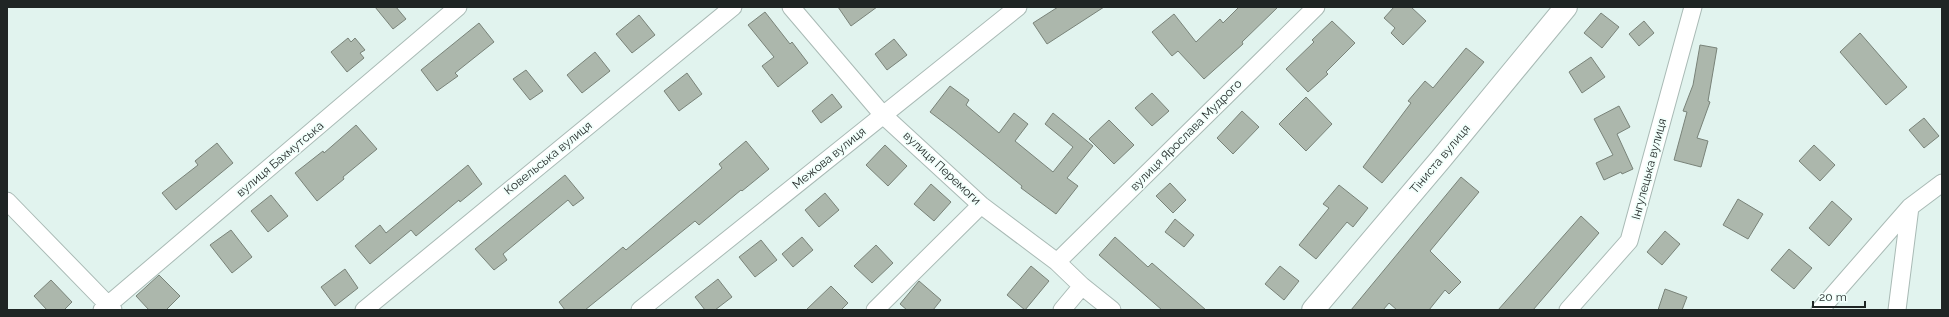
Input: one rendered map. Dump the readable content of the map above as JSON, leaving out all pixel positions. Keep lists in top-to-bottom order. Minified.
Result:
{"streets":{"street":["вулиця Ярослава Мудрого","Ковельська вулиця","Межова вулиця","вулиця Бахмутська","Тіниста вулиця","вулиця Перемоги","Інгулецька вулиця"]},"crossings":[["вулиця Ярослава Мудрого","вулиця Перемоги"],["Межова вулиця","вулиця Перемоги"]],"scale_bar":"20 m"}
